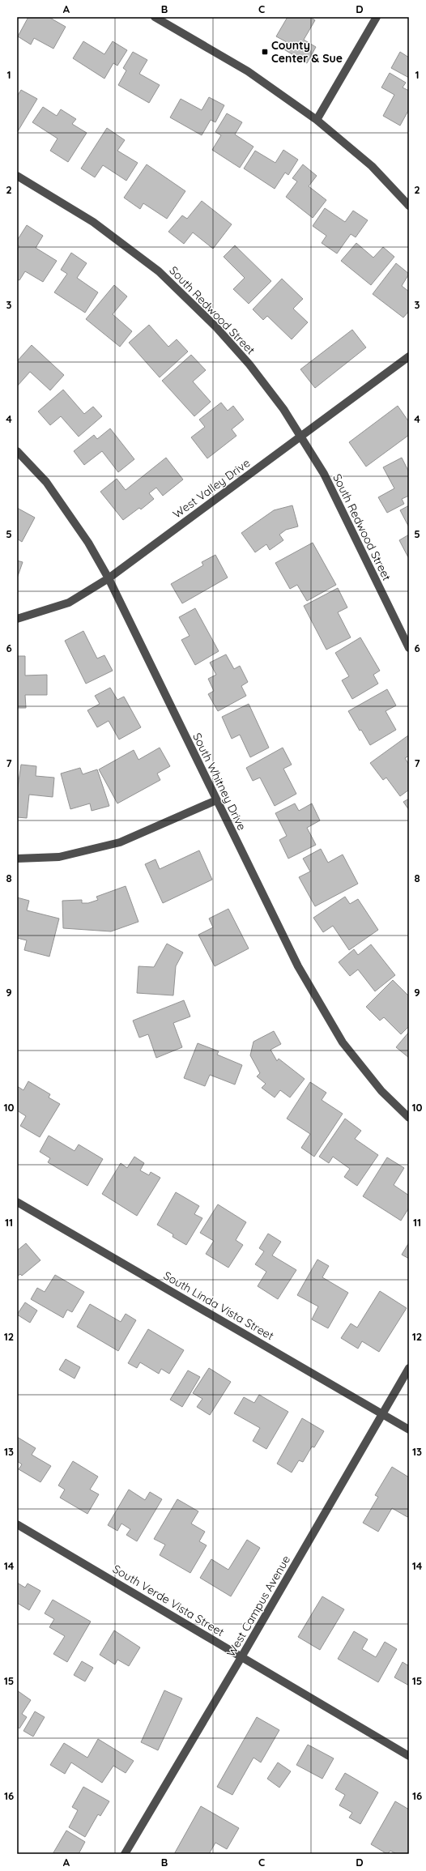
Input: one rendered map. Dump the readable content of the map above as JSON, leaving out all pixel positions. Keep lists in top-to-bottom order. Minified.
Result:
{"streets":{"street":["South Redwood Street","West Valley Drive","South Whitney Drive","South Linda Vista Street","South Verde Vista Street","West Campus Avenue"]},"crossings":[["South Redwood Street","West Valley Drive"],["West Valley Drive","South Whitney Drive"],["South Linda Vista Street","West Campus Avenue"],["South Verde Vista Street","West Campus Avenue"]],"places":{"transit":["County Center & Sue"]},"grid":{"columns":["A","B","C","D"],"rows":["1","2","3","4","5","6","7","8","9","10","11","12","13","14","15","16"]}}
